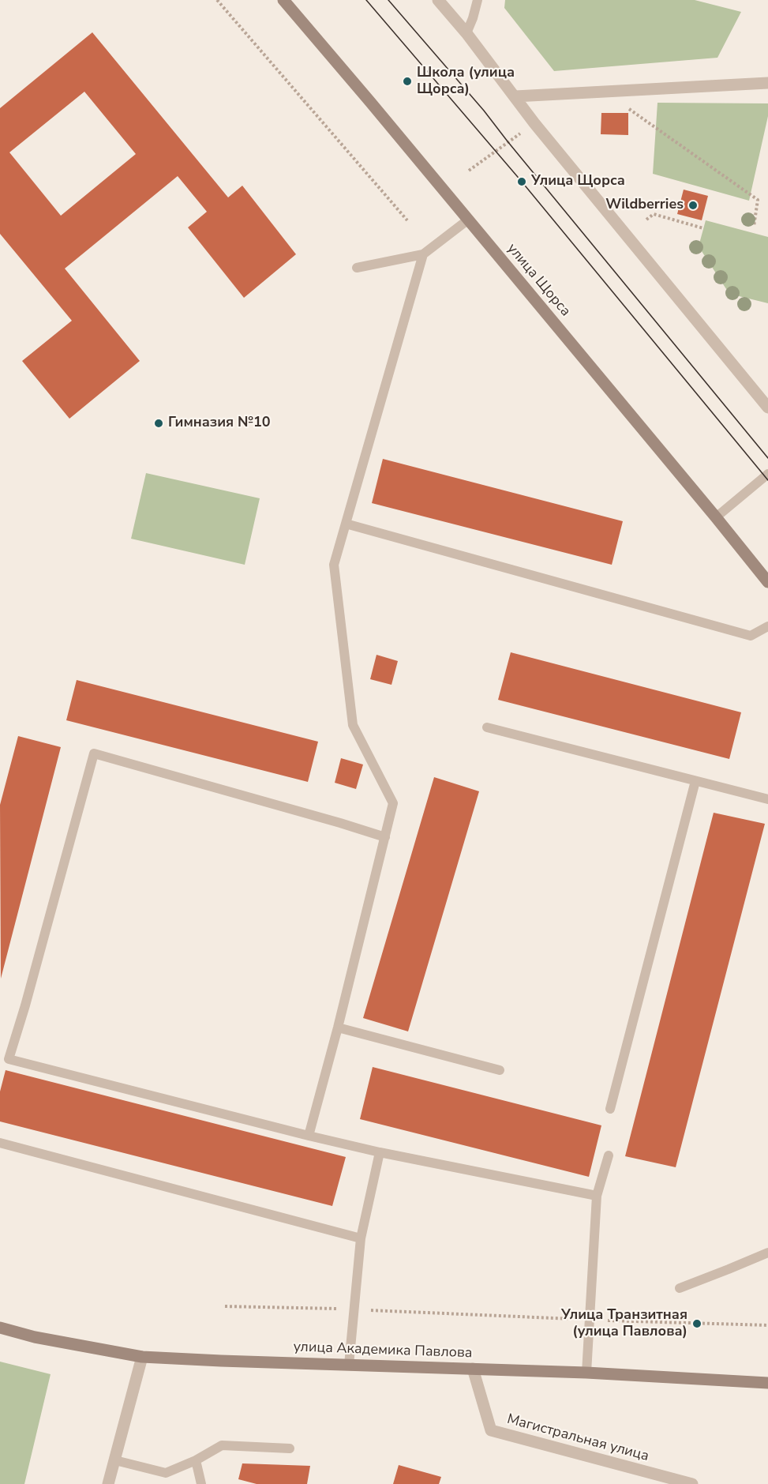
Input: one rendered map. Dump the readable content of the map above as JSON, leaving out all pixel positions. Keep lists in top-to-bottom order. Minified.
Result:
{"streets":{"main road":["улица Щорса","улица Академика Павлова"],"street":["Магистральная улица"]},"crossings":[["улица Академика Павлова","Магистральная улица"]],"places":["Школа (улица Щорса)","Улица Щорса","Wildberries","Гимназия №10","Улица Транзитная (улица Павлова)"]}
